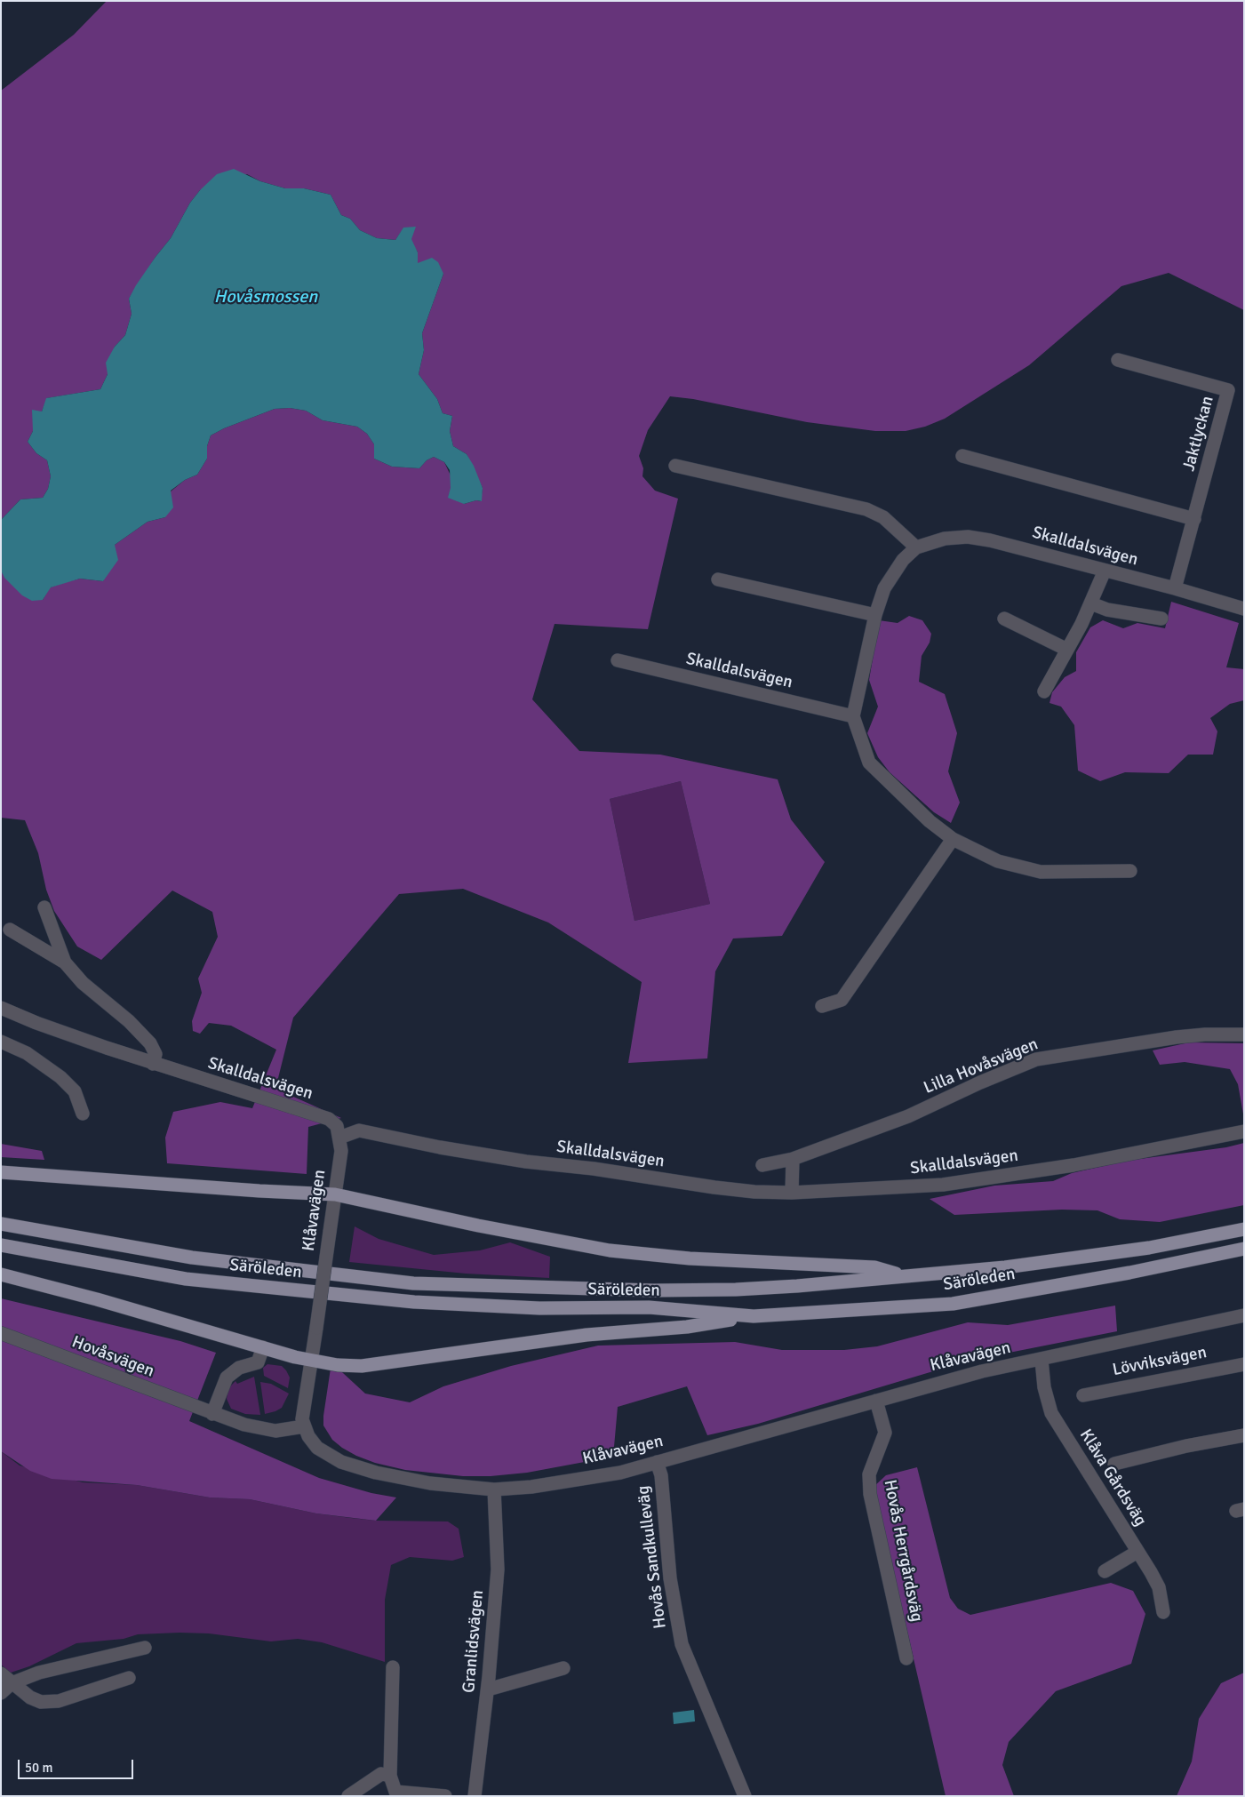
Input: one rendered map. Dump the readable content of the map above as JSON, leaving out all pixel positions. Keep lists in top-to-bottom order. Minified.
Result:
{"streets":{"main road":["Säröleden"],"street":["Jaktlyckan","Skalldalsvägen","Lilla Hovåsvägen","Klåvavägen","Hovåsvägen","Lövviksvägen","Klåva Gårdsväg","Hovås Herrgårdsväg","Hovås Sandkulleväg","Granlidsvägen"]},"crossings":[["Jaktlyckan","Skalldalsvägen"],["Skalldalsvägen","Klåvavägen"],["Klåvavägen","Hovåsvägen"],["Klåvavägen","Klåva Gårdsväg"],["Klåvavägen","Hovås Herrgårdsväg"],["Klåvavägen","Hovås Sandkulleväg"],["Klåvavägen","Granlidsvägen"]],"water":["Hovåsmossen"],"scale_bar":"50 m"}
